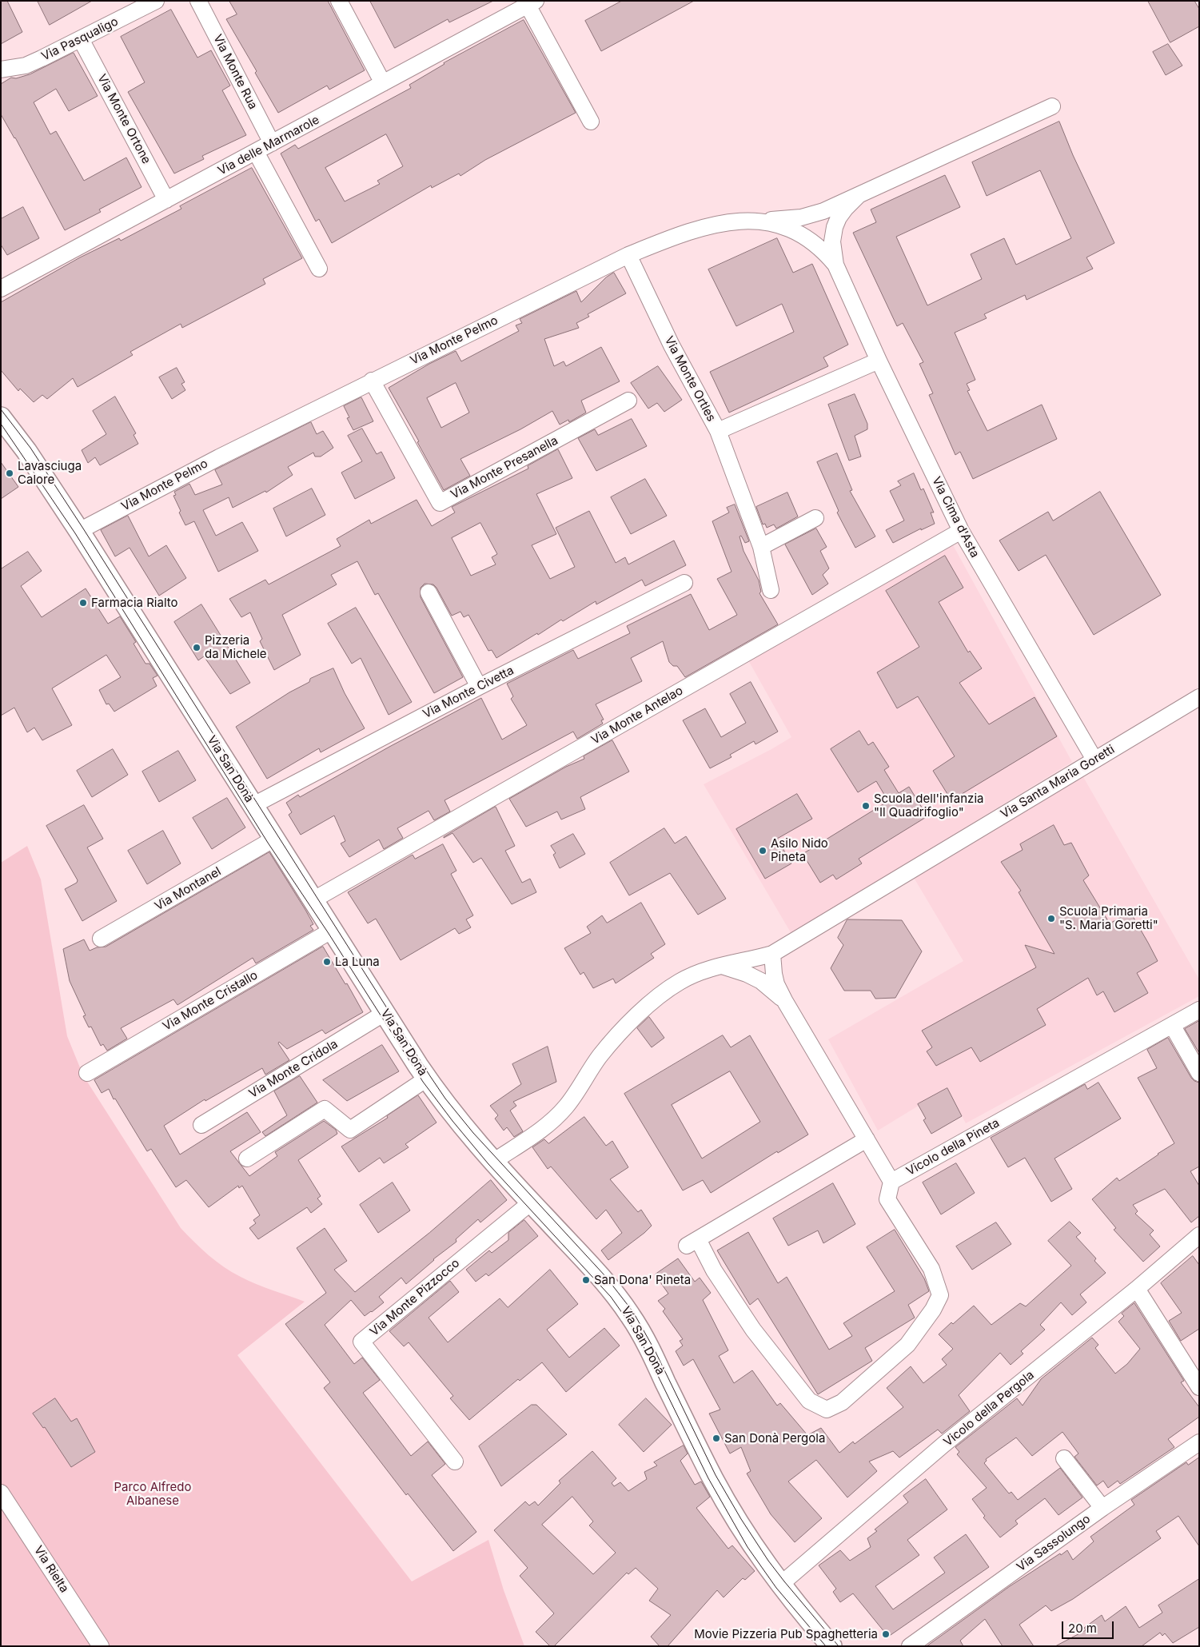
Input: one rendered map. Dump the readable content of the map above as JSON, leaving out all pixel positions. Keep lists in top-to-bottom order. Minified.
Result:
{"streets":{"street":["Via Pasqualigo","Via Monte Rua","Via Monte Ortone","Via delle Marmarole","Via Monte Pelmo","Via Monte Ortles","Via Monte Presanella","Via Cima d'Asta","Via Monte Civetta","Via Monte Antelao","Via San Donà","Via Santa Maria Goretti","Via Montanel","Via Monte Cristallo","Via Monte Cridola","Vicolo della Pineta","Via Monte Pizzocco","Vicolo della Pergola","Via Sassolungo","Via Rielta"]},"crossings":[["Via Pasqualigo","Via Monte Ortone"],["Via Monte Rua","Via delle Marmarole"],["Via Monte Ortone","Via delle Marmarole"],["Via Monte Pelmo","Via Monte Ortles"],["Via Monte Pelmo","Via Monte Presanella"],["Via Monte Pelmo","Via Cima d'Asta"],["Via Monte Pelmo","Via San Donà"],["Via Monte Ortles","Via Cima d'Asta"],["Via Cima d'Asta","Via Monte Antelao"],["Via Cima d'Asta","Via Santa Maria Goretti"],["Via Monte Civetta","Via San Donà"],["Via Monte Antelao","Via San Donà"],["Via San Donà","Via Montanel"],["Via San Donà","Via Monte Cristallo"],["Via San Donà","Via Monte Cridola"],["Via San Donà","Via Monte Pizzocco"],["Via San Donà","Vicolo della Pergola"]],"parks":["Parco Alfredo Albanese"],"places":["Lavasciuga Calore","Farmacia Rialto","Pizzeria da Michele","Scuola dell'infanzia \"Il Quadrifoglio\"","Asilo Nido Pineta","Scuola Primaria \"S. Maria Goretti\"","La Luna","San Dona' Pineta","San Donà Pergola","Movie Pizzeria Pub Spaghetteria"],"scale_bar":"20 m"}
